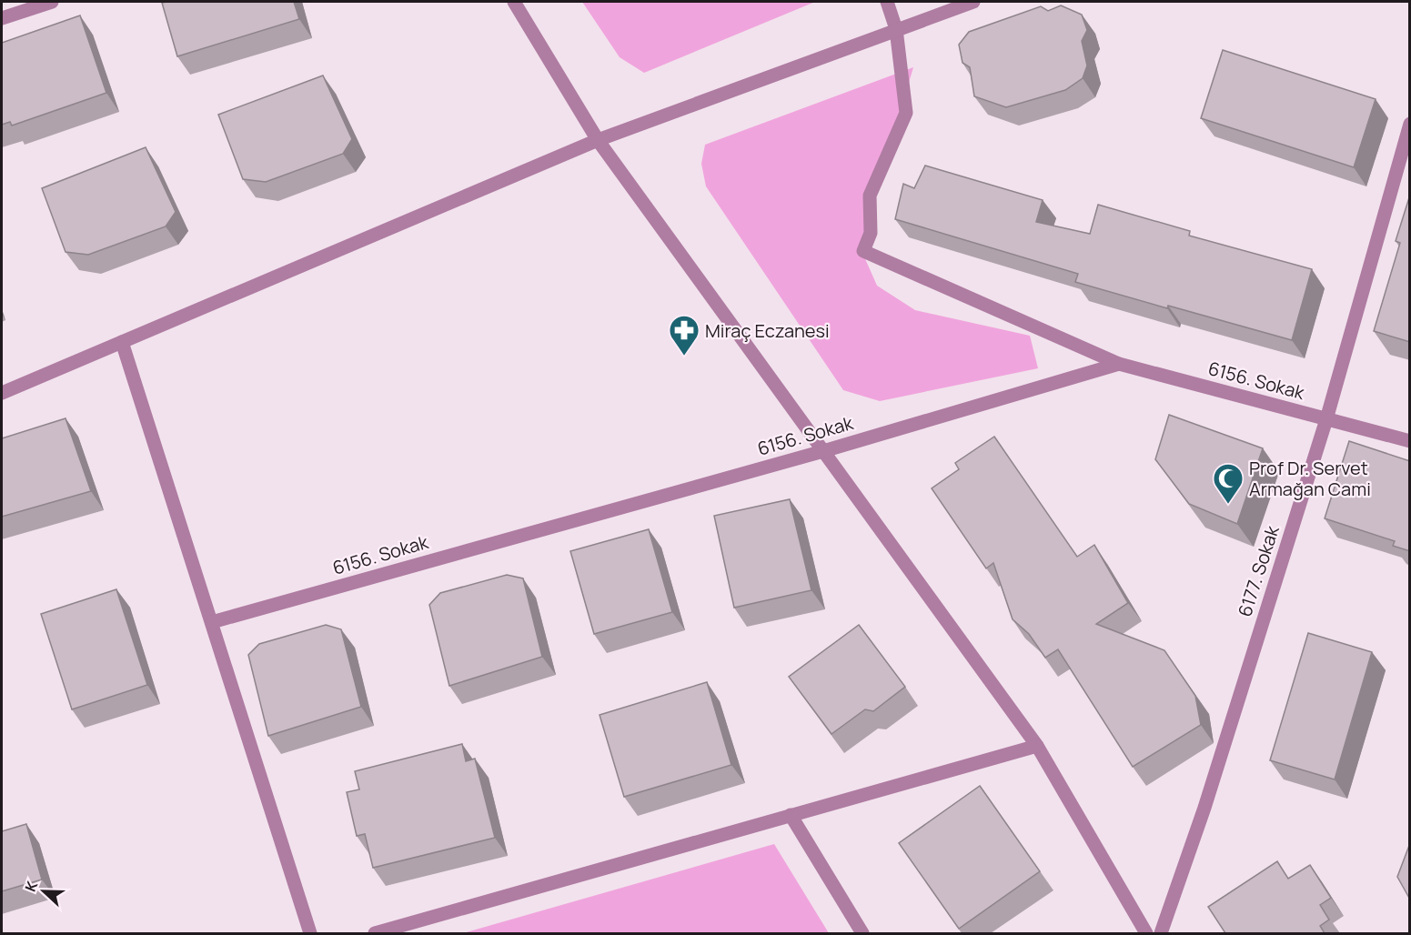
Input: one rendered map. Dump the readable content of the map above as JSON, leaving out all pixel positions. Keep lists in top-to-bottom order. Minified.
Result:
{"streets":{"street":["6156. Sokak","6177. Sokak"]},"crossings":[["6156. Sokak","6177. Sokak"]],"places":{"pharmacy":["Miraç Eczanesi"],"mosque":["Prof Dr. Servet Armağan Cami"]},"north":"left"}
